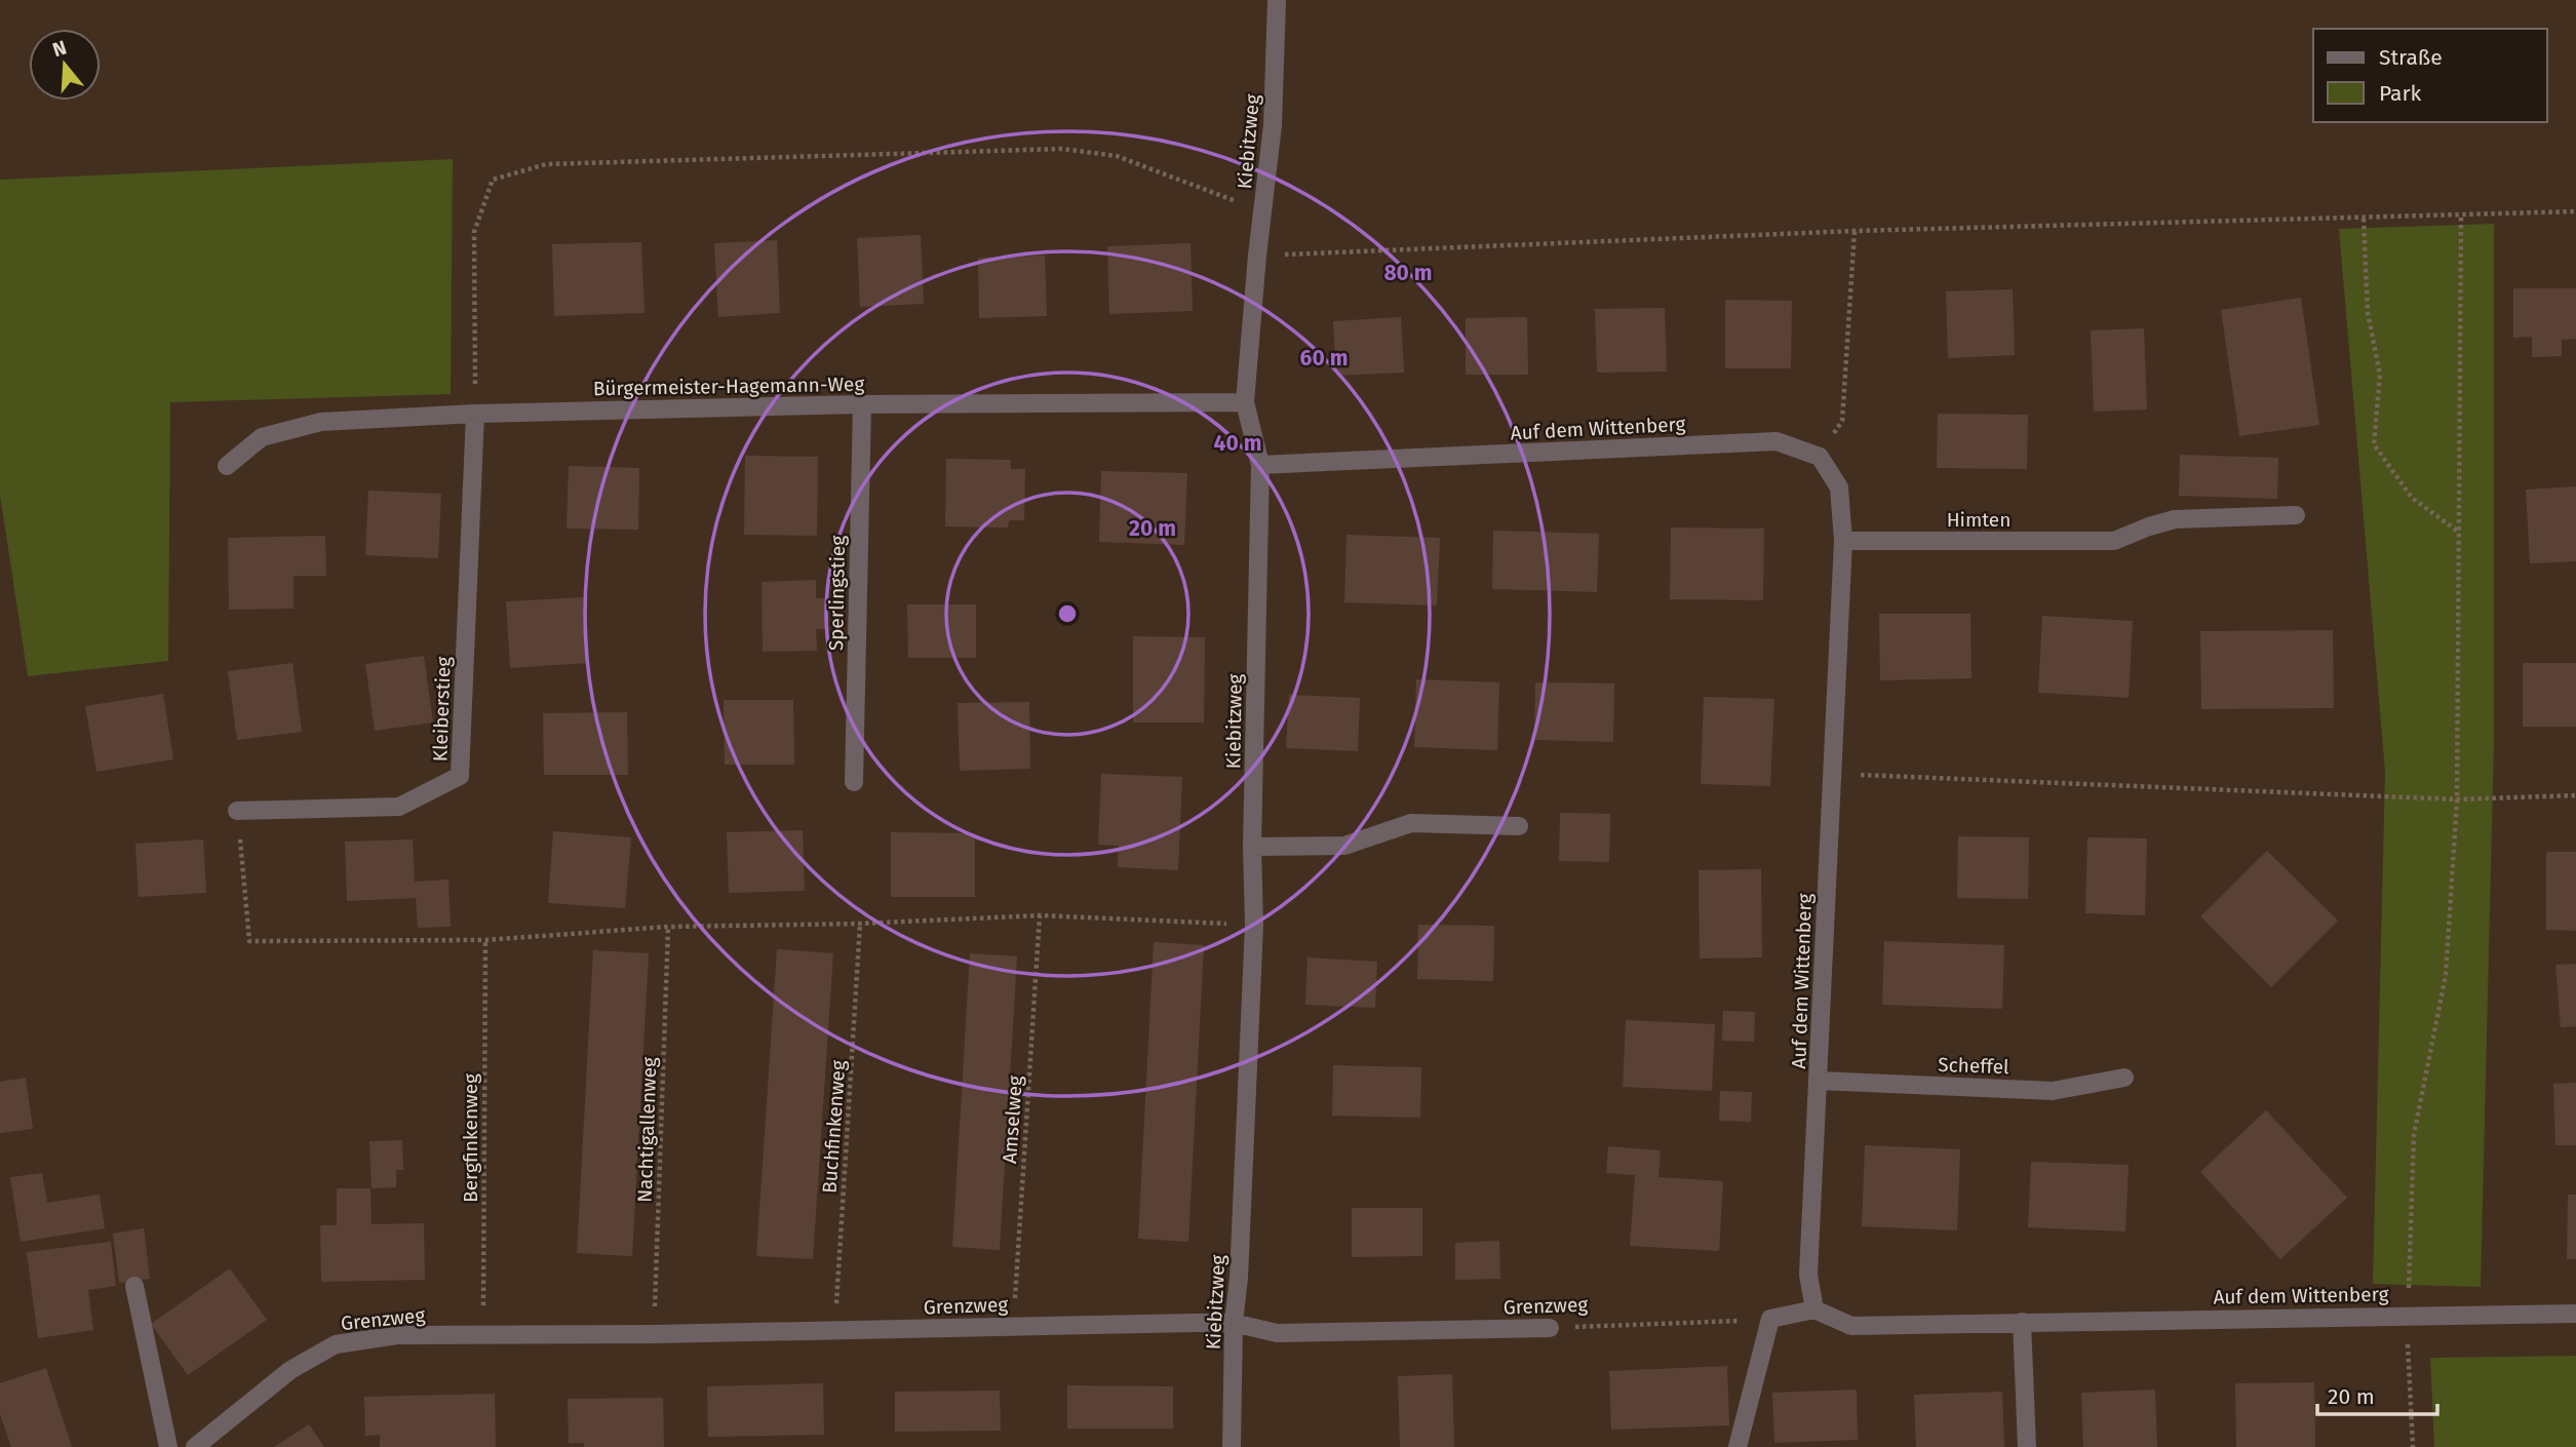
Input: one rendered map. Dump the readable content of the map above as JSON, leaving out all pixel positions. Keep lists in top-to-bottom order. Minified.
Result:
{"streets":{"street":["Kiebitzweg","Bürgermeister-Hagemann-Weg","Auf dem Wittenberg","Himten","Sperlingstieg","Kleiberstieg","Scheffel","Grenzweg"],"path":["Amselweg","Buchfinkenweg","Nachtigallenweg","Bergfinkenweg"]},"crossings":[["Kiebitzweg","Bürgermeister-Hagemann-Weg"],["Kiebitzweg","Auf dem Wittenberg"],["Kiebitzweg","Grenzweg"],["Bürgermeister-Hagemann-Weg","Sperlingstieg"],["Bürgermeister-Hagemann-Weg","Kleiberstieg"],["Auf dem Wittenberg","Himten"],["Auf dem Wittenberg","Scheffel"],["Amselweg","Grenzweg"],["Buchfinkenweg","Grenzweg"],["Nachtigallenweg","Grenzweg"],["Bergfinkenweg","Grenzweg"]],"legend":["Straße","Park"],"scale_bar":"20 m","north":"top","rings":["80 m","60 m","40 m","20 m"]}
